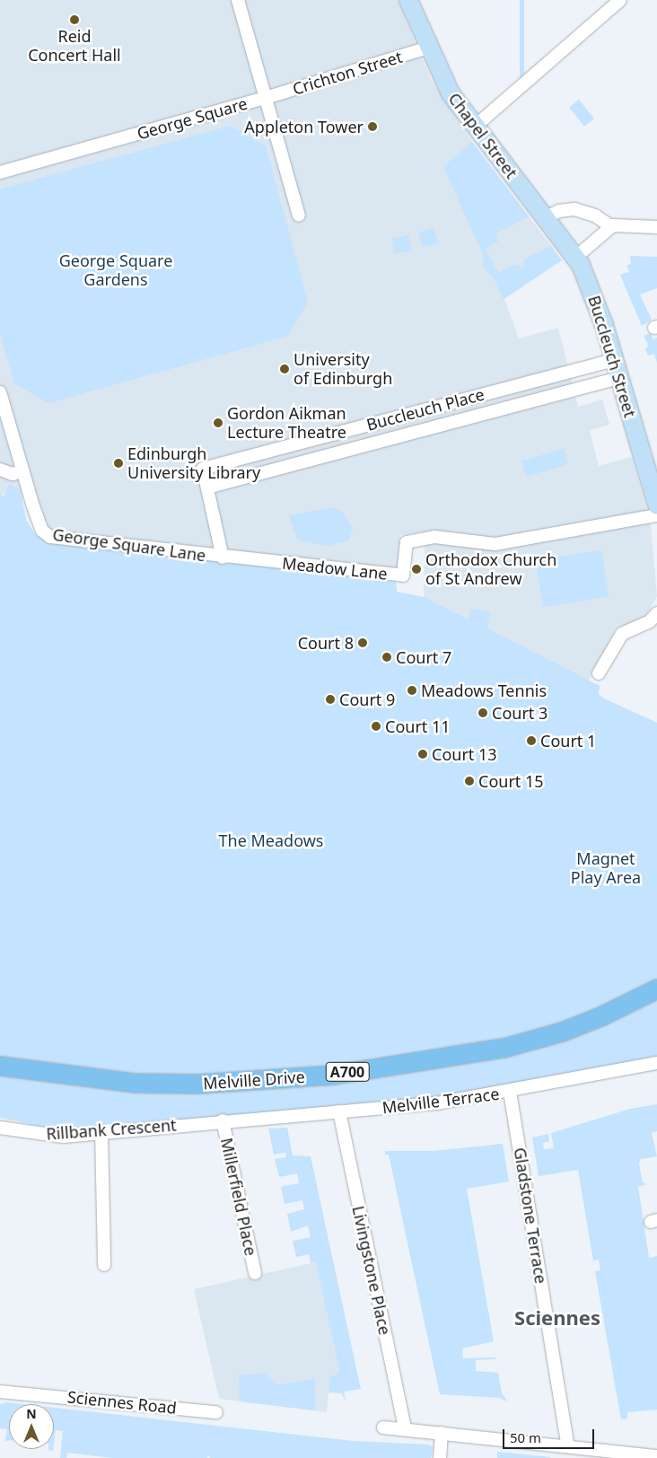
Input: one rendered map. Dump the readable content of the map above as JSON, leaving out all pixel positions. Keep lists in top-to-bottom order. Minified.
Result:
{"streets":{"main road":["A700","Melville Drive"],"street":["Crichton Street","George Square","Chapel Street","Buccleuch Street","Buccleuch Place","George Square Lane","Meadow Lane","Melville Terrace","Rillbank Crescent","Millerfield Place","Gladstone Terrace","Livingstone Place","Sciennes Road"]},"crossings":[["Crichton Street","George Square"],["Crichton Street","Chapel Street"],["Chapel Street","Buccleuch Street"],["Buccleuch Street","Buccleuch Place"],["Buccleuch Place","George Square Lane"],["Buccleuch Place","Meadow Lane"],["George Square Lane","Meadow Lane"],["Melville Terrace","Rillbank Crescent"],["Melville Terrace","Millerfield Place"],["Melville Terrace","Gladstone Terrace"],["Melville Terrace","Livingstone Place"],["Rillbank Crescent","Millerfield Place"]],"districts":["Sciennes"],"parks":["George Square Gardens","The Meadows","Magnet Play Area"],"places":["Reid Concert Hall","Appleton Tower","University of Edinburgh","Gordon Aikman Lecture Theatre","Edinburgh University Library","Orthodox Church of St Andrew","Court 8","Court 7","Meadows Tennis","Court 9","Court 3","Court 11","Court 1","Court 13","Court 15"],"scale_bar":"50 m","north":"top"}
